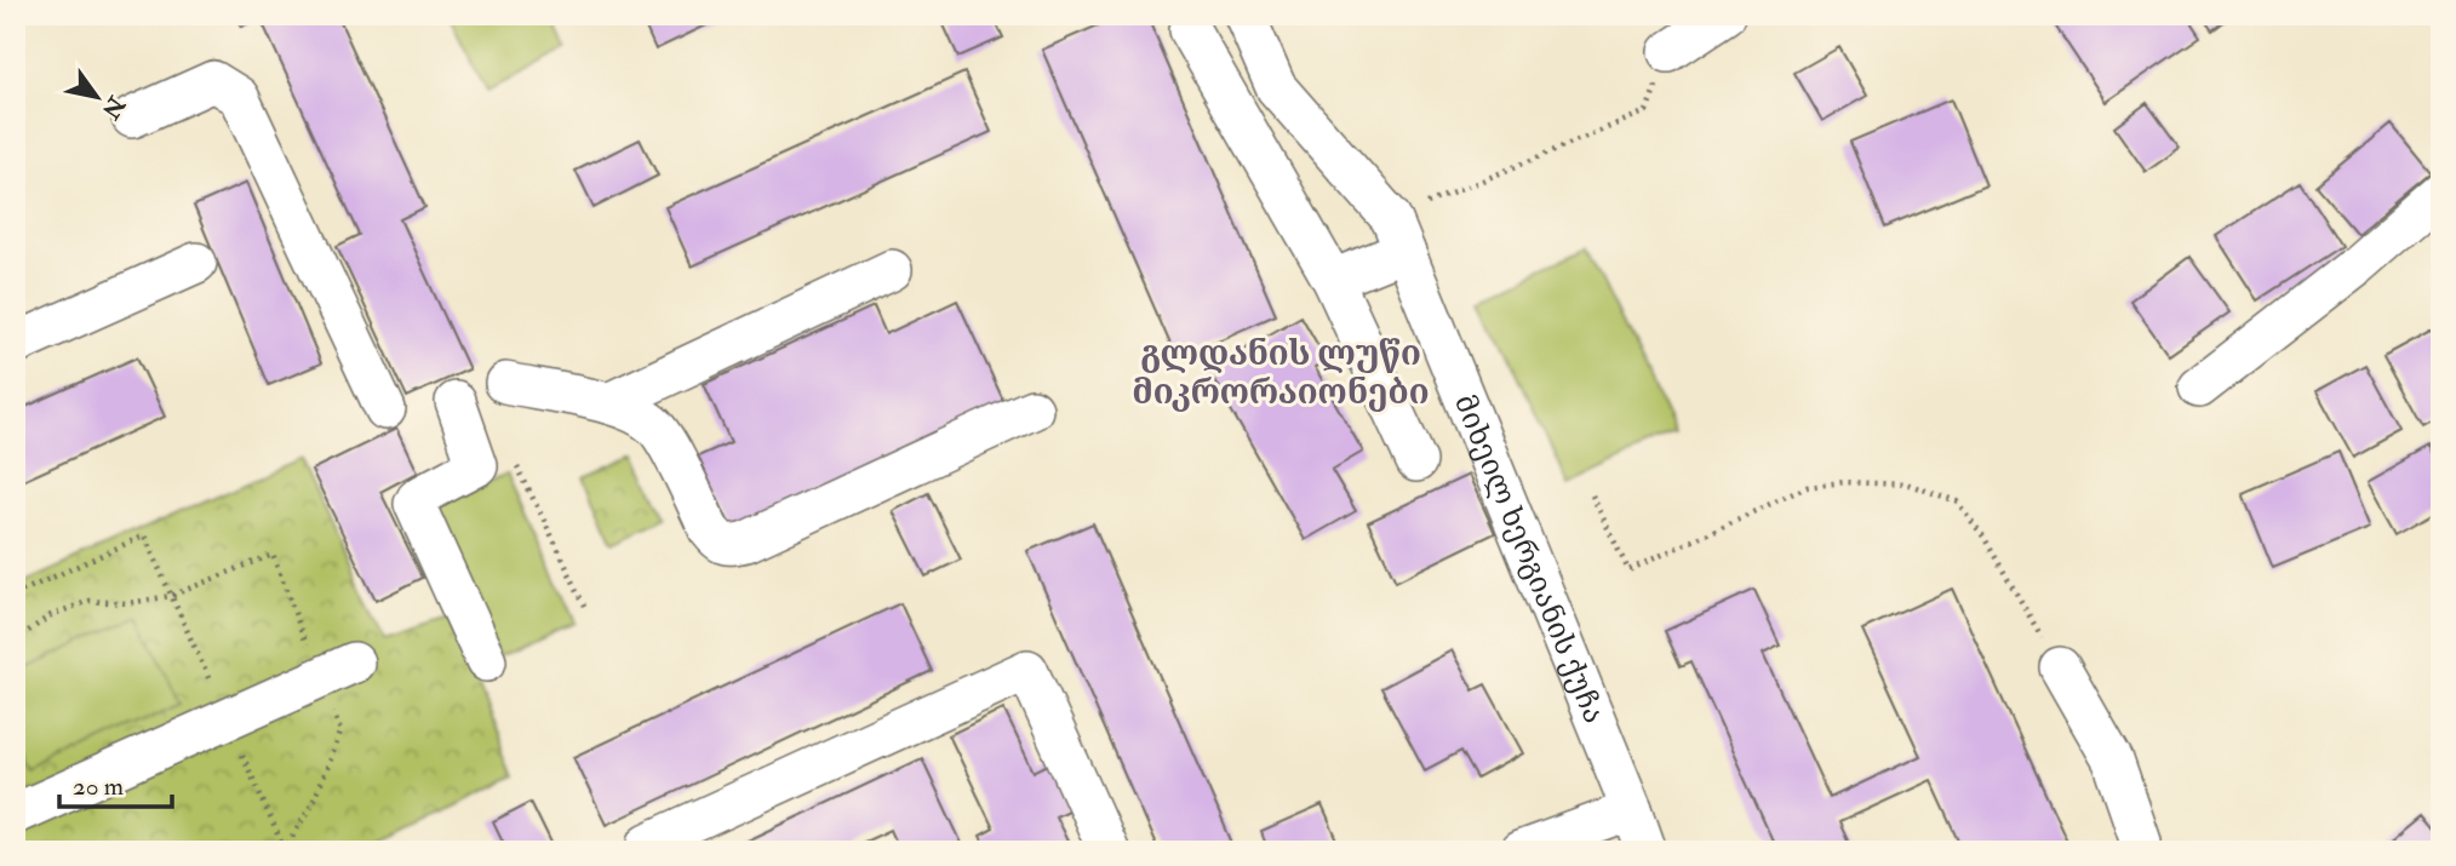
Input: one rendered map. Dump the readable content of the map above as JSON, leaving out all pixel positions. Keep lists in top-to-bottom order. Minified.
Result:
{"streets":{"street":["მიხეილ ხერგიანის ქუჩა"]},"districts":["გლდანის ლუწი მიკრორაიონები"],"scale_bar":"20 m","north":"bottom right"}
